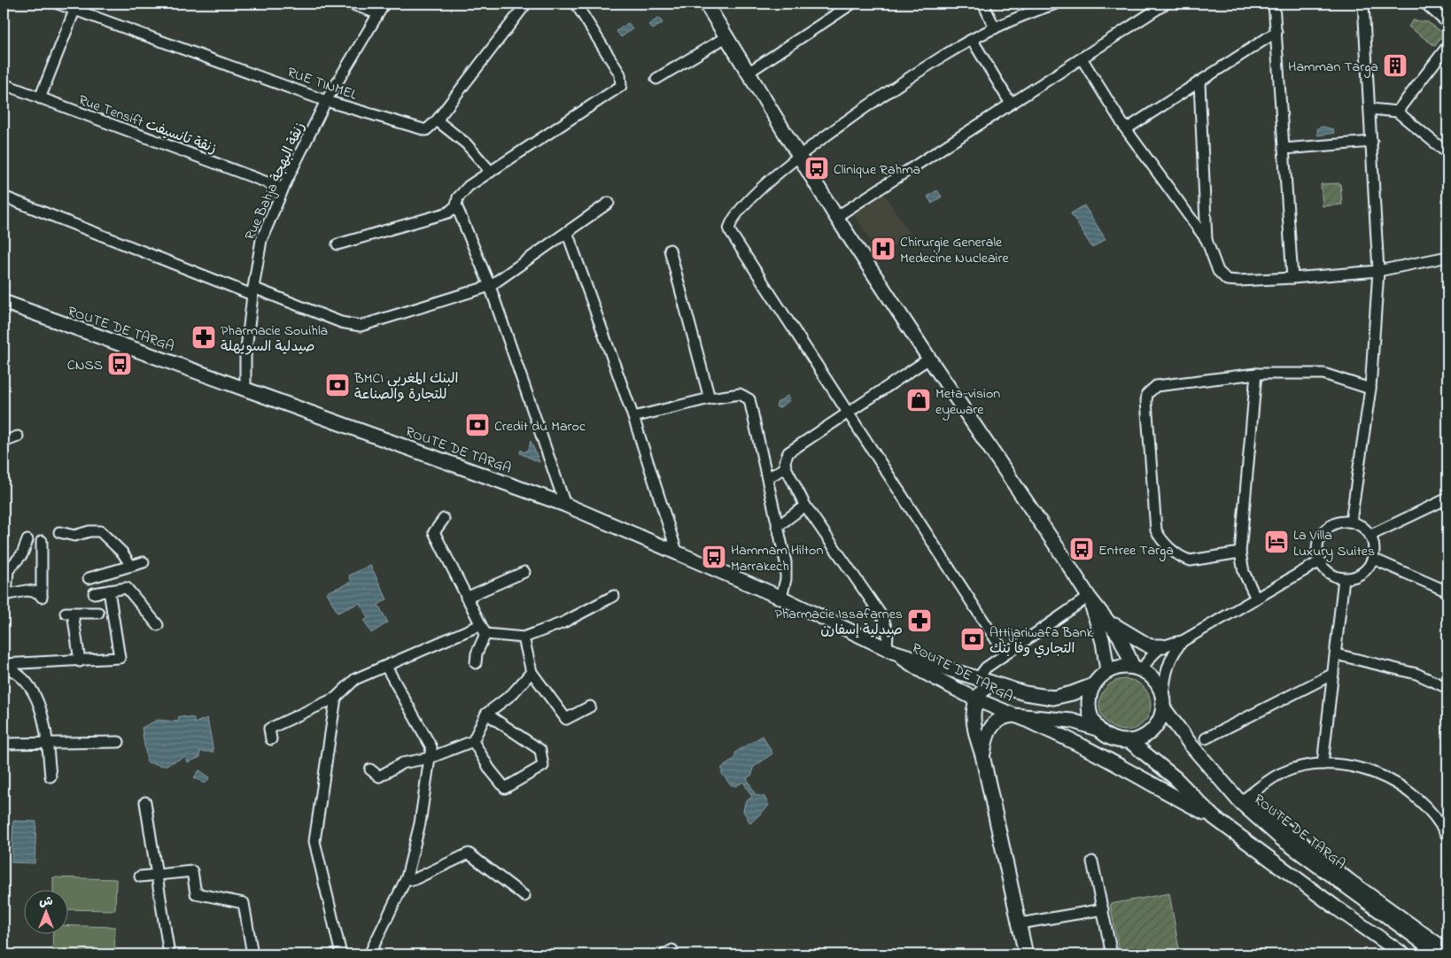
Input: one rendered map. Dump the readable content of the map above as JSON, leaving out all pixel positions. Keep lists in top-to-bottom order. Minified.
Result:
{"streets":{"main road":["ROUTE DE TARGA"],"street":["RUE TINMEL","Rue Tensift زنقة تانسيفت","Rue Bahja زنقة البهجة"]},"crossings":[["RUE TINMEL","Rue Bahja زنقة البهجة"],["Rue Tensift زنقة تانسيفت","Rue Bahja زنقة البهجة"],["Rue Bahja زنقة البهجة","ROUTE DE TARGA"]],"places":{"building":["Hamman Targa"],"bus stop":["Clinique Rahma","CNSS","Entree Targa","Hammam Hilton Marrakech"],"hospital":["Chirurgie Generale Medecine Nucleaire"],"pharmacy":["Pharmacie Souihla صيدلية السويهلة","Pharmacie Issafarnes صيدلية إسفارن"],"bank":["BMCI البنك المغربي للتجارة والصناعة","Credit du Maroc","Attijariwafa Bank التجاري وفا بنك"],"shop":["Meta-vision eyeware"],"hotel":["La Villa Luxury Suites"]},"north":"top"}
